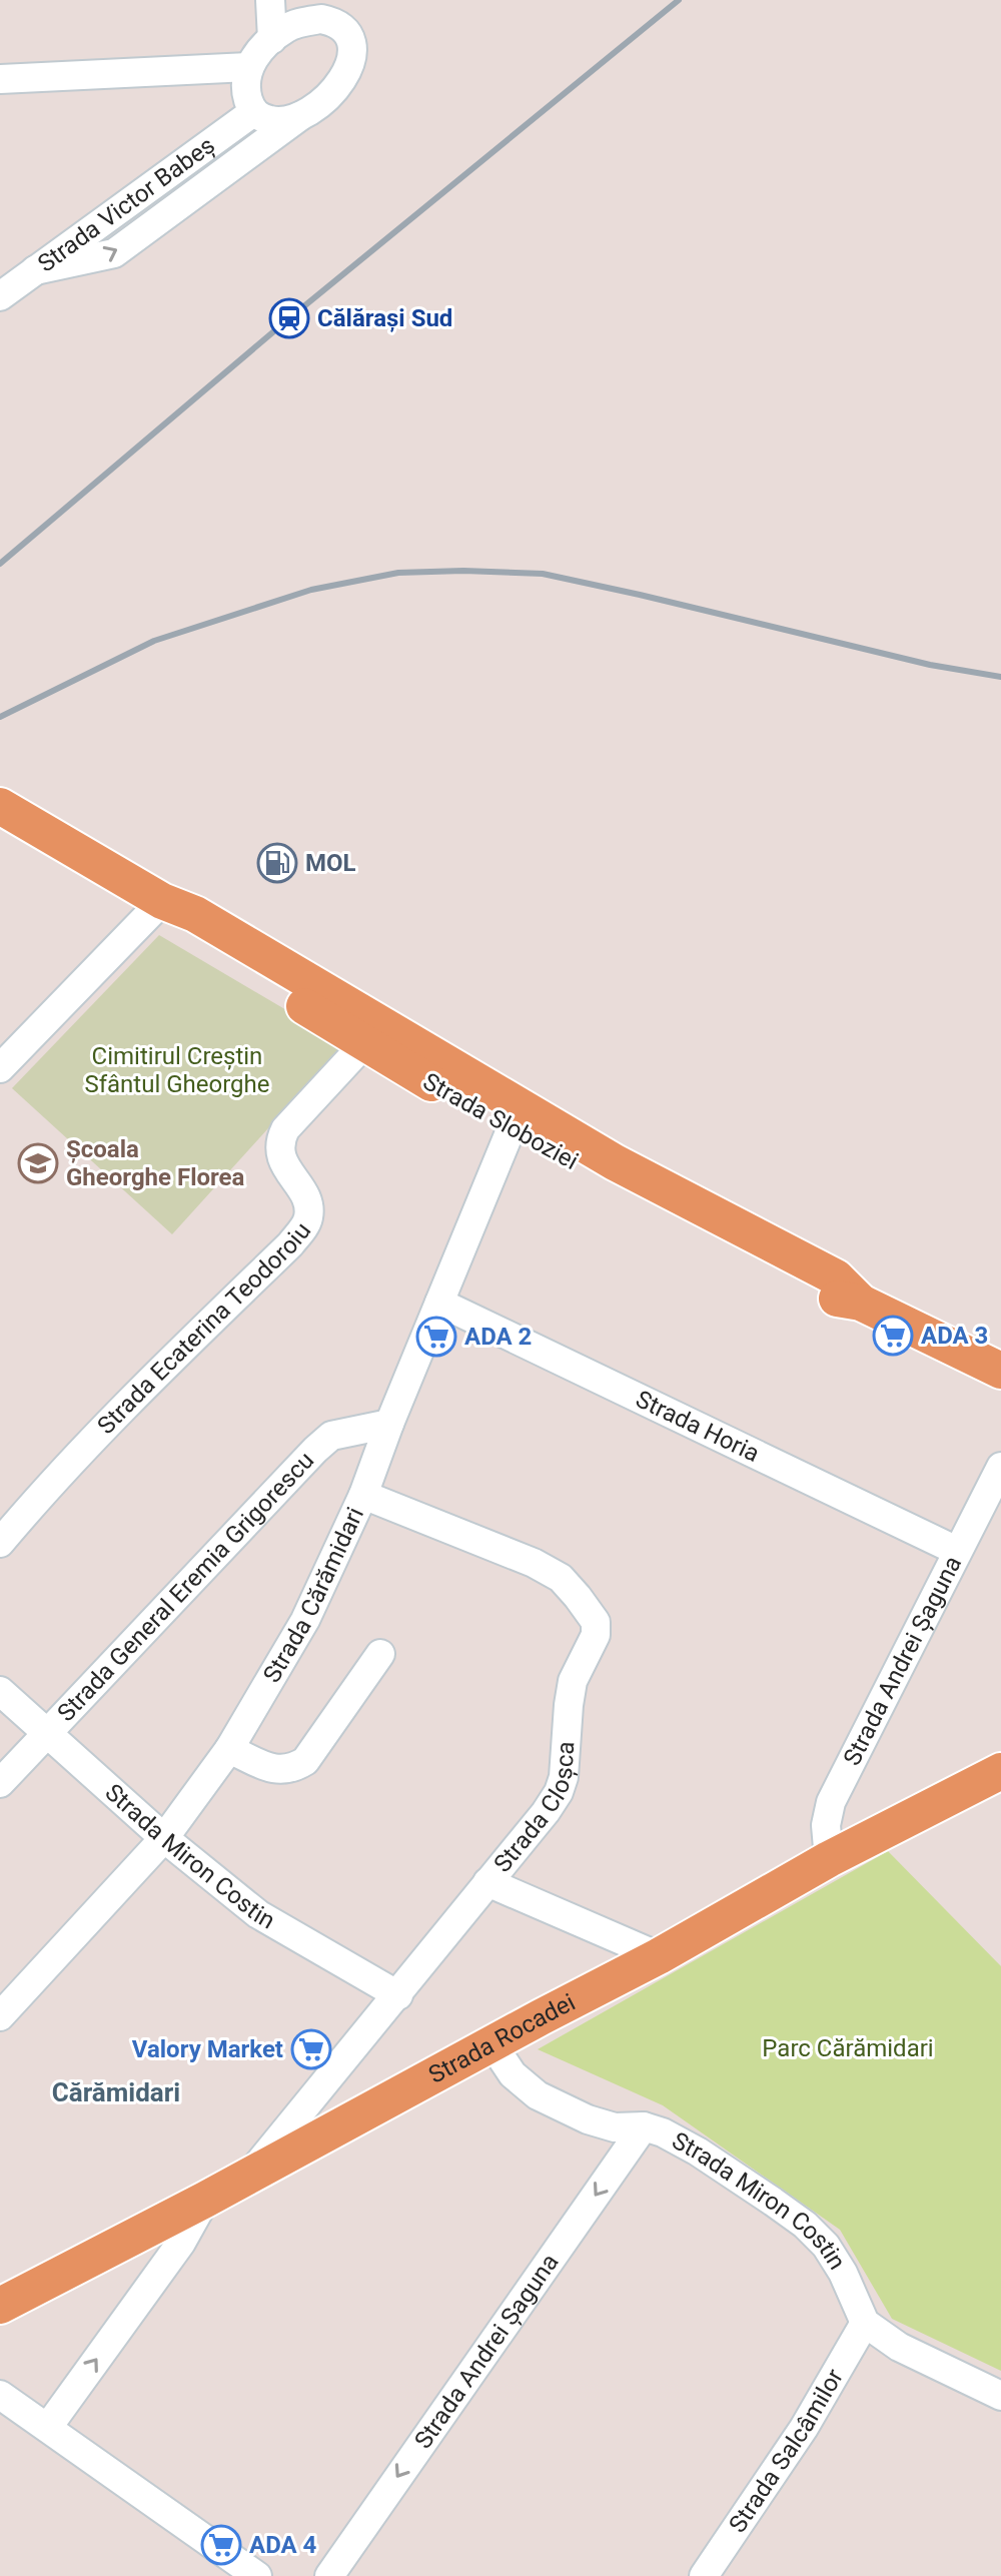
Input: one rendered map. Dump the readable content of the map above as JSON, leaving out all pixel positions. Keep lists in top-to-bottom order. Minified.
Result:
{"streets":{"main road":["Strada Sloboziei","Strada Rocadei"],"street":["Strada Victor Babeș","Strada Ecaterina Teodoroiu","Strada Horia","Strada General Eremia Grigorescu","Strada Cărămidari","Strada Andrei Șaguna","Strada Cloșca","Strada Miron Costin","Strada Salcâmilor"]},"crossings":[["Strada Sloboziei","Strada Ecaterina Teodoroiu"],["Strada Sloboziei","Strada Cărămidari"],["Strada Horia","Strada Cărămidari"],["Strada Horia","Strada Andrei Șaguna"],["Strada General Eremia Grigorescu","Strada Cărămidari"],["Strada General Eremia Grigorescu","Strada Miron Costin"],["Strada Cărămidari","Strada Cloșca"],["Strada Cărămidari","Strada Miron Costin"],["Strada Andrei Șaguna","Strada Miron Costin"],["Strada Andrei Șaguna","Strada Rocadei"],["Strada Cloșca","Strada Miron Costin"],["Strada Cloșca","Strada Rocadei"],["Strada Miron Costin","Strada Rocadei"],["Strada Miron Costin","Strada Salcâmilor"]],"one_way":["Strada Andrei Șaguna"],"districts":["Cărămidari"],"parks":["Cimitirul Creștin Sfântul Gheorghe","Parc Cărămidari"],"places":{"station":["Călărași Sud"],"fuel station":["MOL"],"school or university":["Școala Gheorghe Florea"],"supermarket":["ADA 3","ADA 2","Valory Market","ADA 4"]}}
